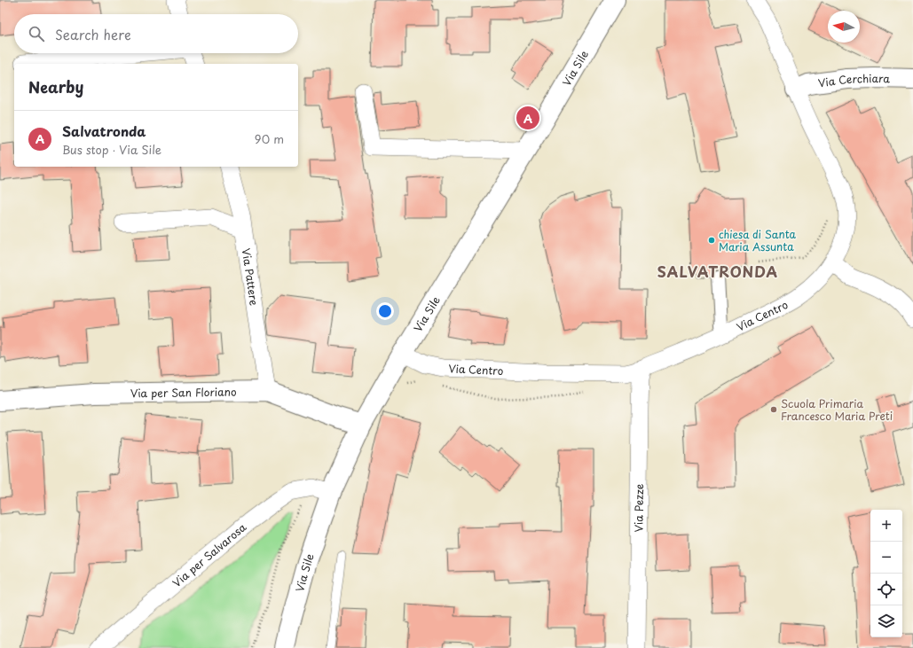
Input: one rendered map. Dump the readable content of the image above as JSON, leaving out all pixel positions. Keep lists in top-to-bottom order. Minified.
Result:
{"streets":{"street":["Via Sile","Via Cerchiara","Via Pattere","Via Centro","Via per San Floriano","Via Pezze","Via per Salvarosa"]},"crossings":[["Via Sile","Via Centro"],["Via Sile","Via per San Floriano"],["Via Sile","Via per Salvarosa"],["Via Cerchiara","Via Centro"],["Via Pattere","Via per San Floriano"],["Via Centro","Via Pezze"]],"districts":["SALVATRONDA"],"places":["chiesa di Santa Maria Assunta","Scuola Primaria Francesco Maria Preti"],"north":"left","page":{"search":"Search here","heading":"Nearby","pins":"A","list":[{"mark":"A","name":"Salvatronda","note":"Bus stop · Via Sile","value":"90 m"}],"map_buttons":["+","−"]}}
